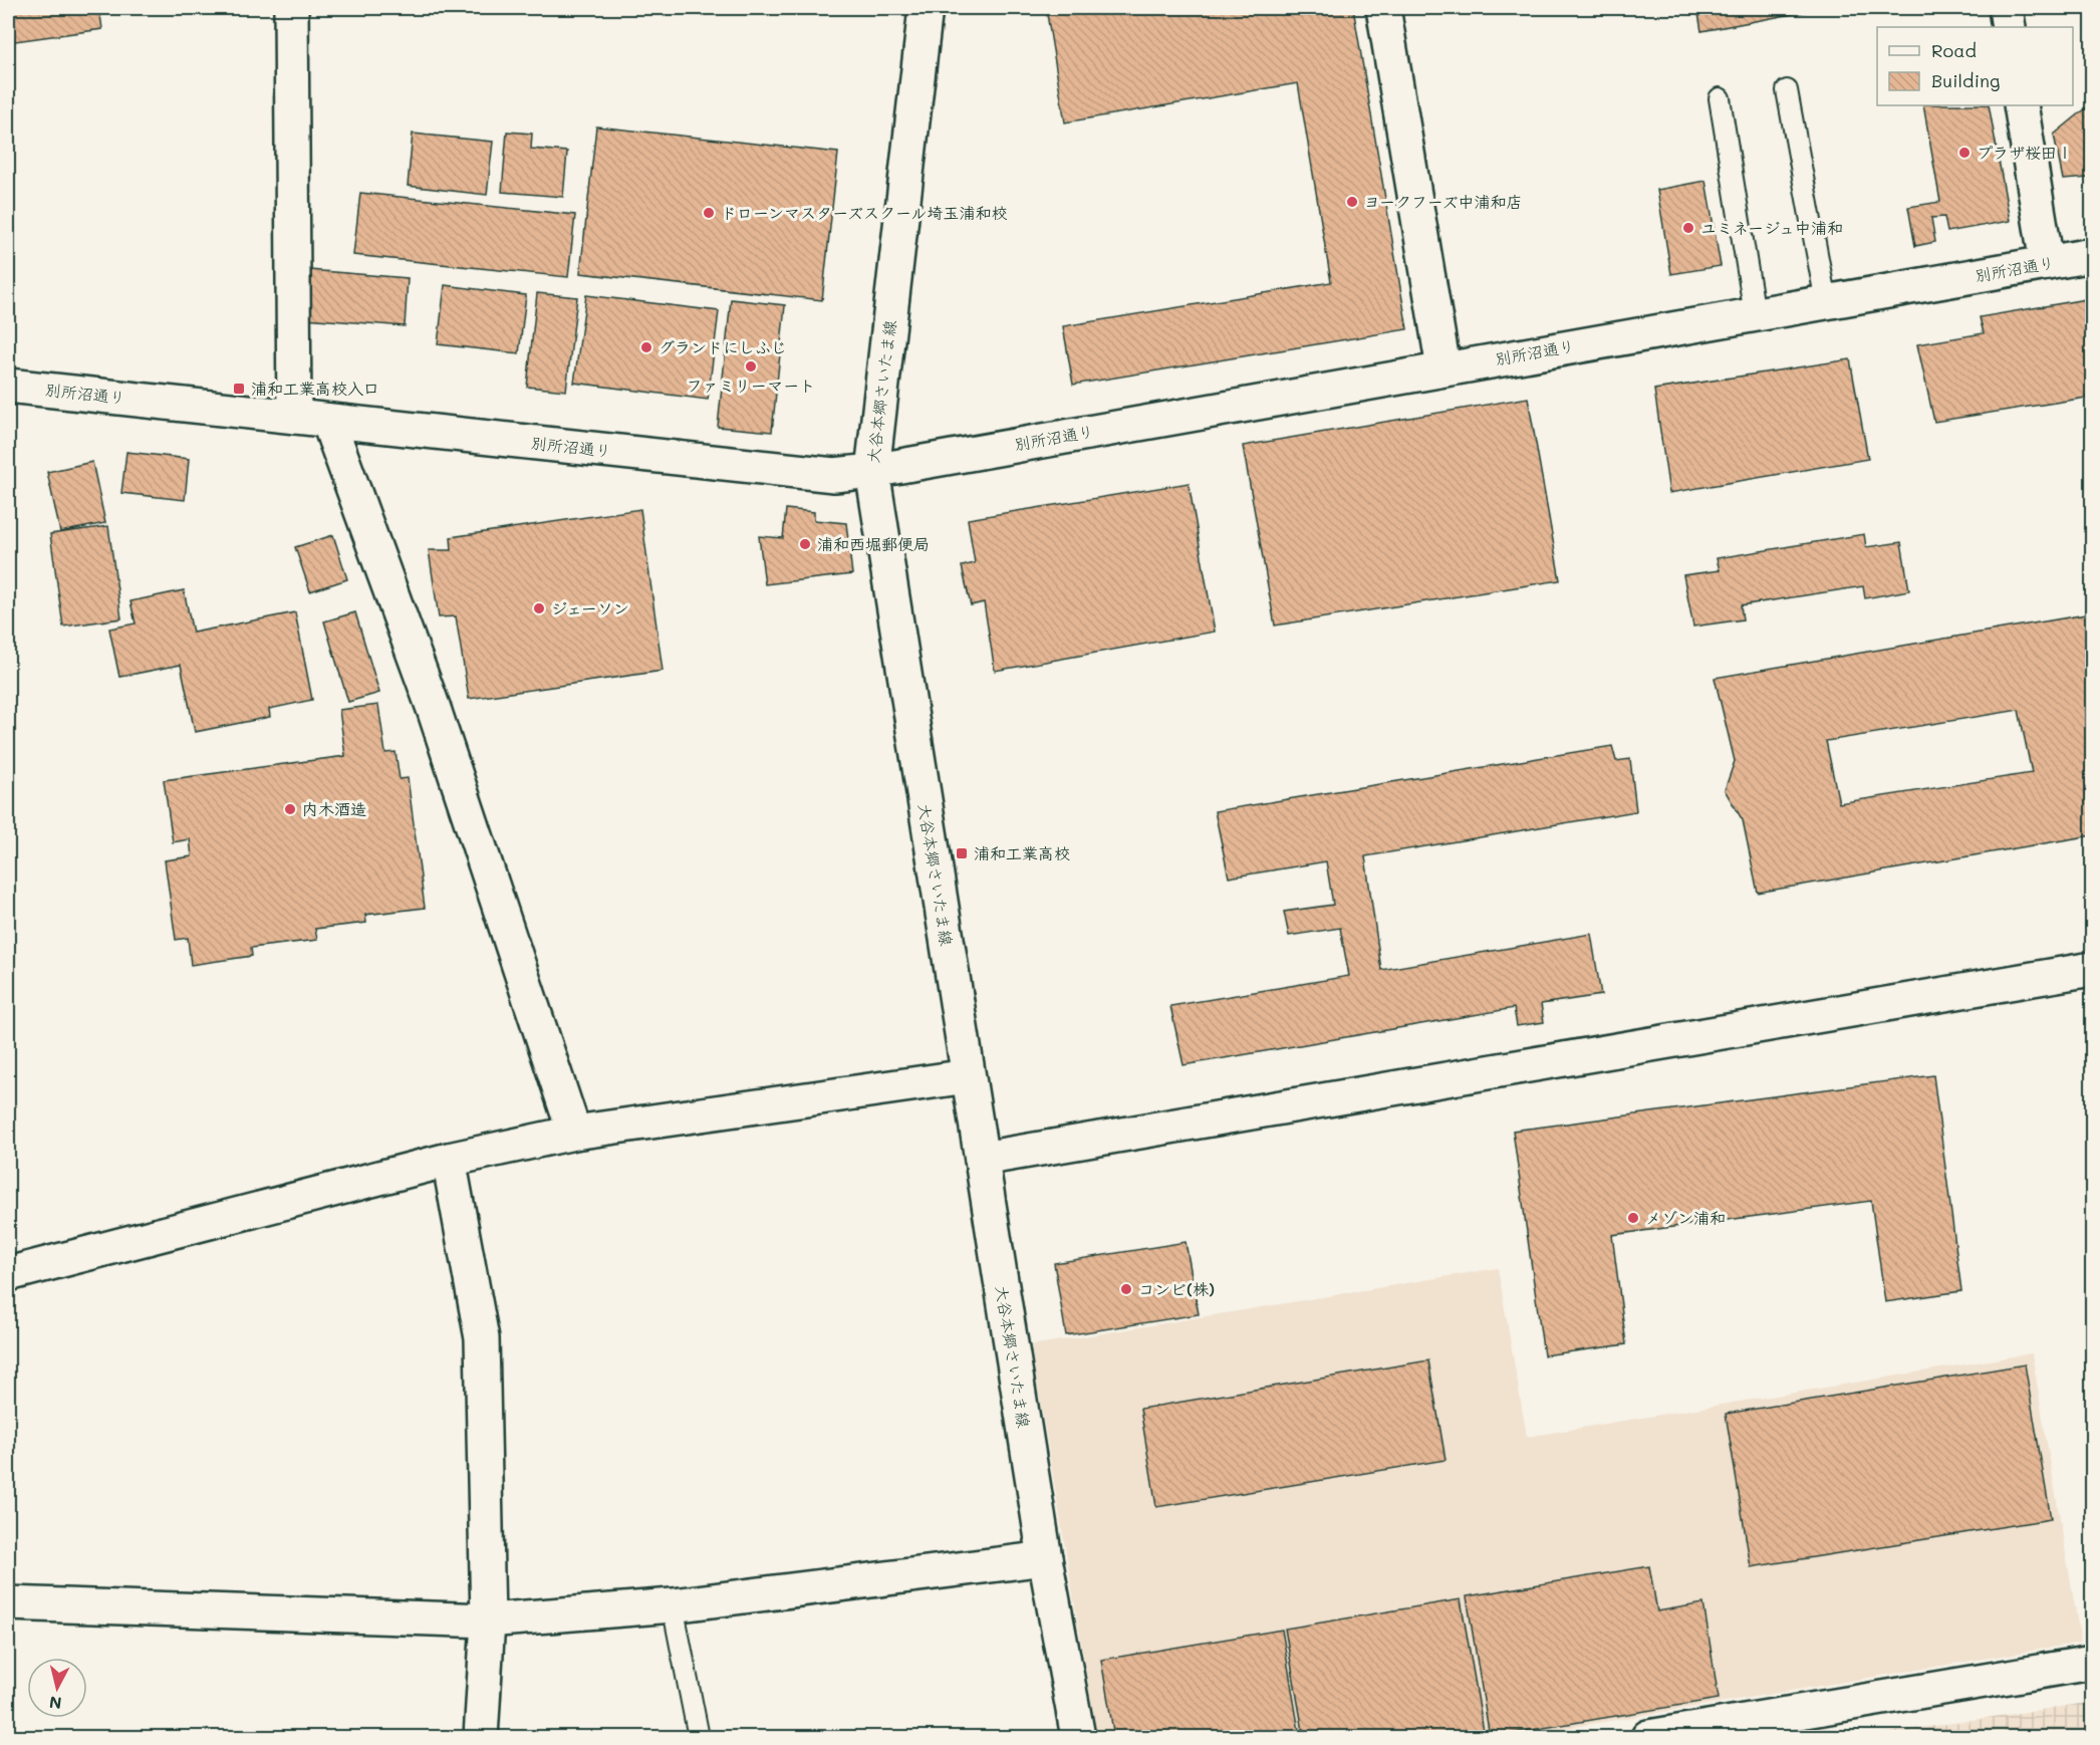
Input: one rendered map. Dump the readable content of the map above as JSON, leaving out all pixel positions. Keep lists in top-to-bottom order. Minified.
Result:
{"streets":{"street":["別所沼通り","大谷本郷さいたま線"]},"crossings":[["別所沼通り","大谷本郷さいたま線"]],"places":{"other":["プラザ桜田Ⅰ","ヨークフーズ中浦和店","ドローンマスターズスクール埼玉浦和校","ユミネージュ中浦和","グランドにしふじ","ファミリーマート","浦和西堀郵便局","ジェーソン","内木酒造","メゾン浦和","コンビ(株)"],"transit":["浦和工業高校入口","浦和工業高校"]},"legend":["Road","Building"],"north":"bottom"}
